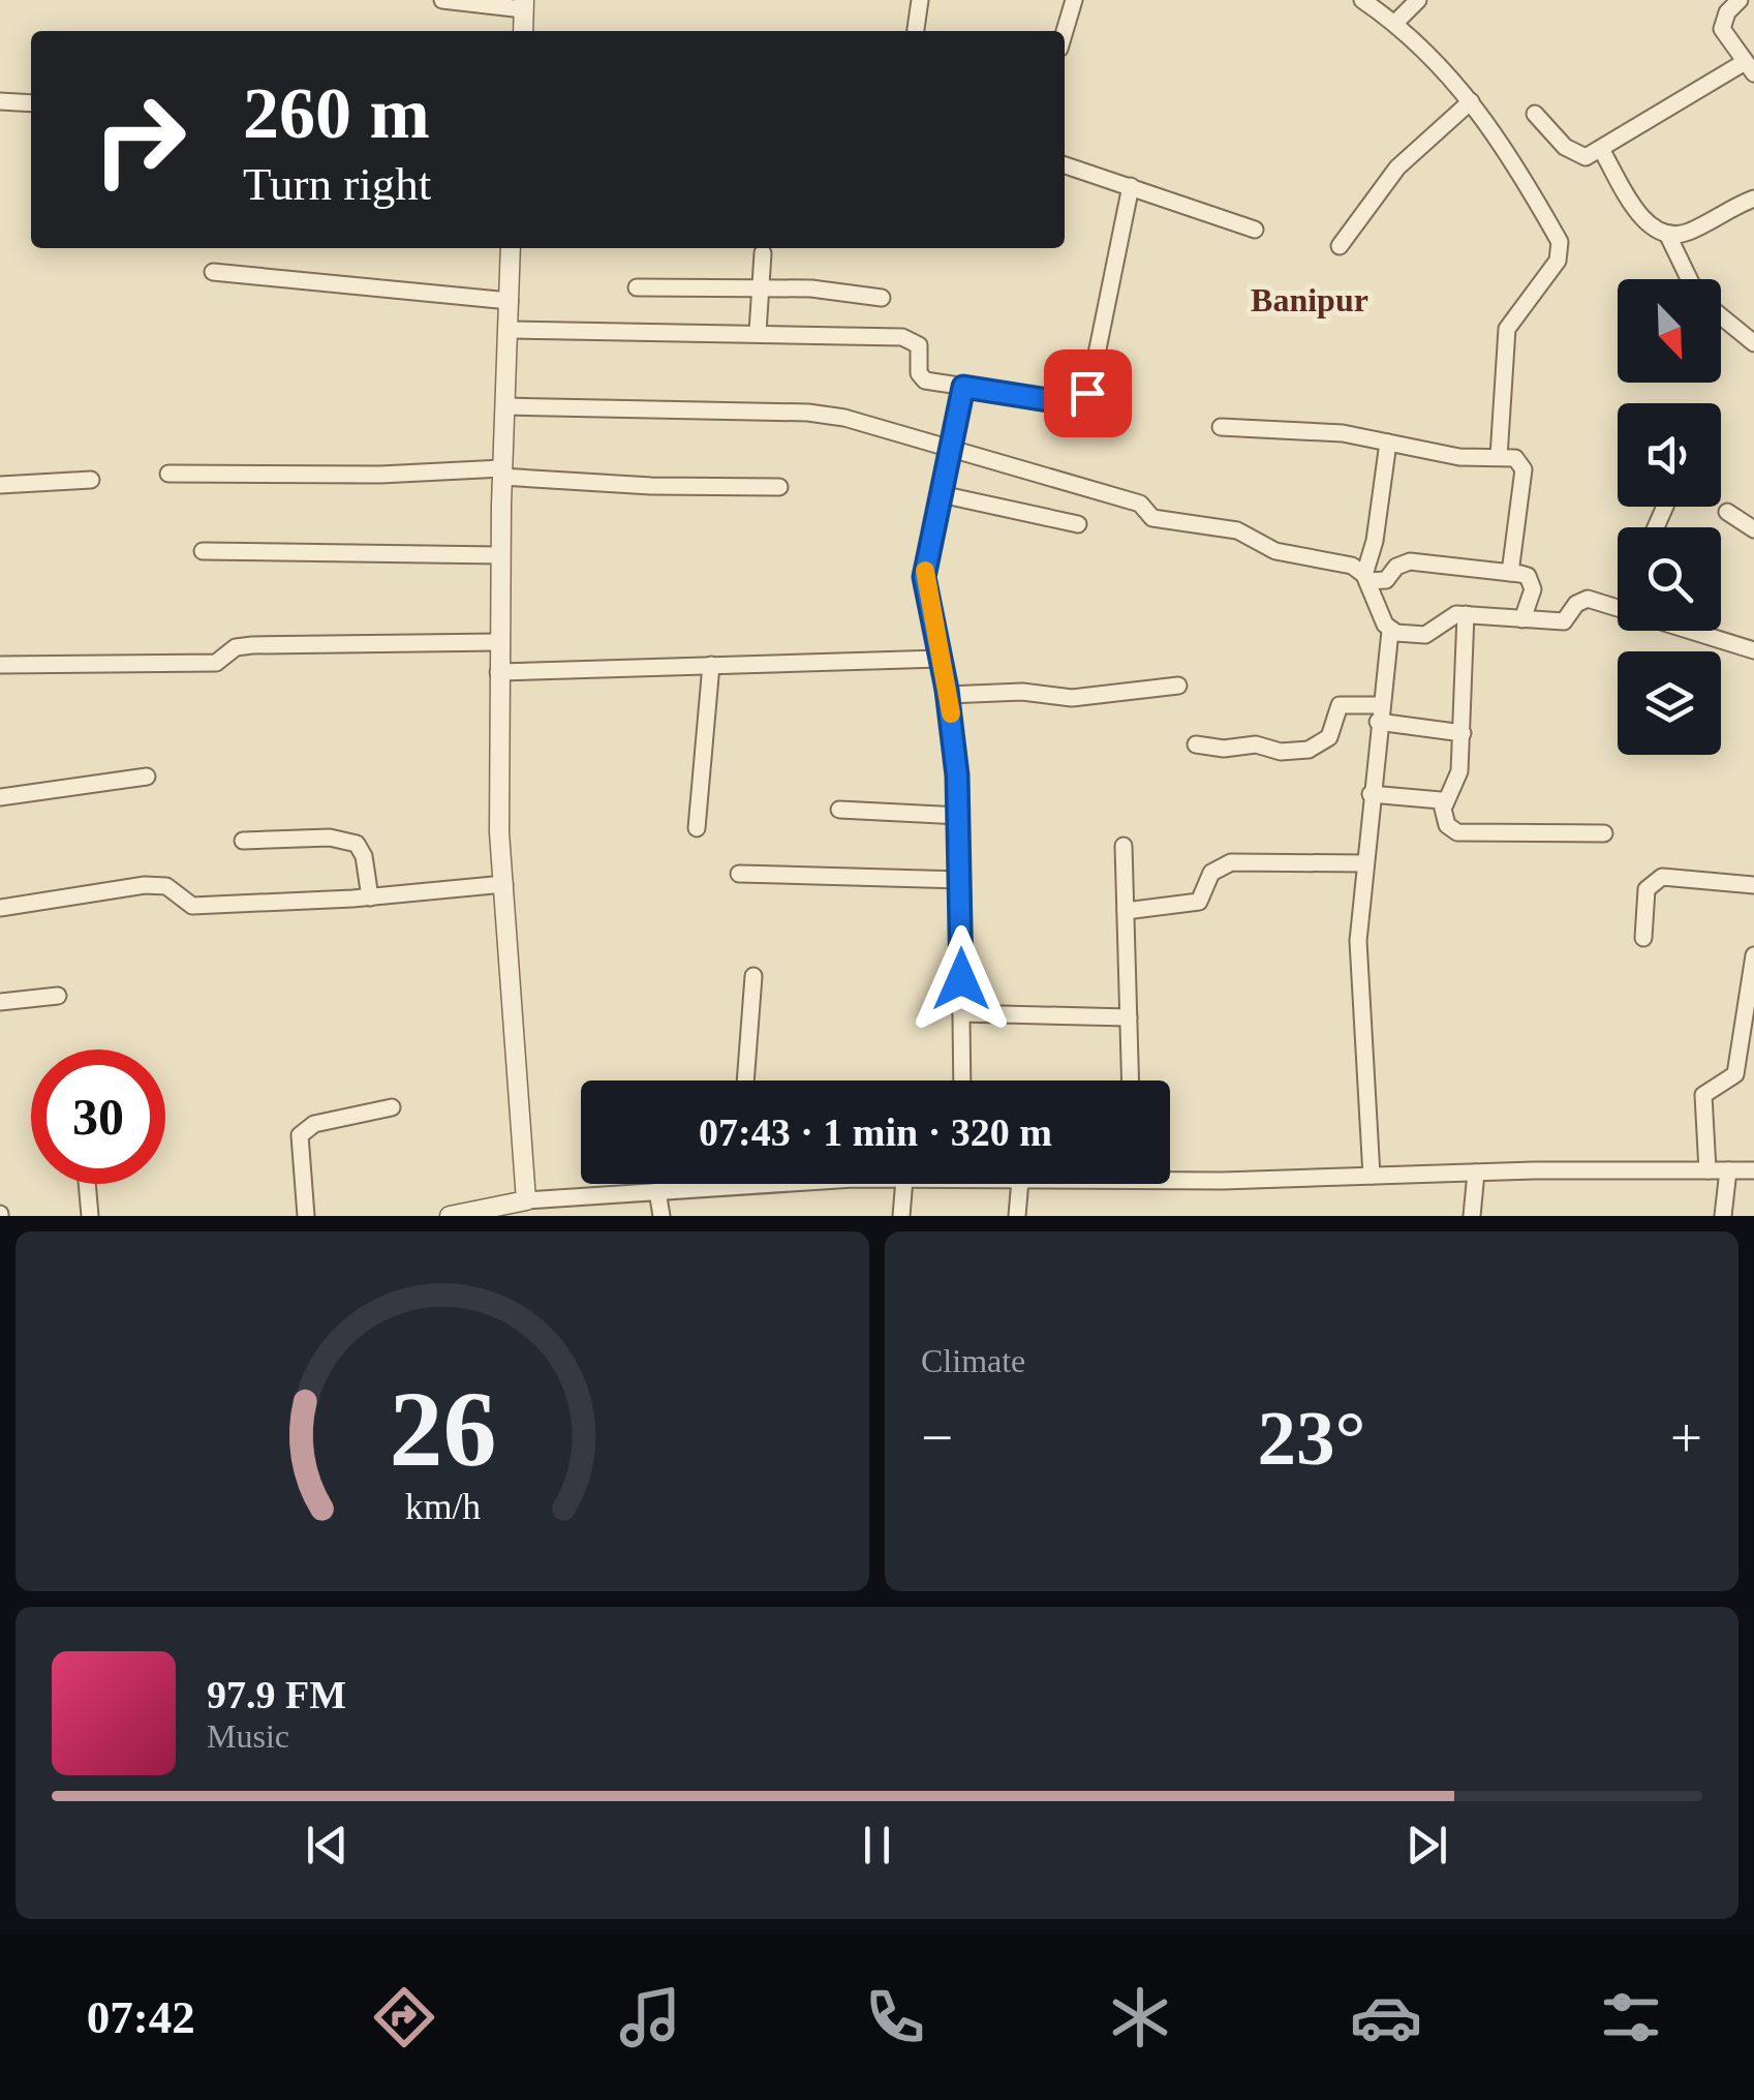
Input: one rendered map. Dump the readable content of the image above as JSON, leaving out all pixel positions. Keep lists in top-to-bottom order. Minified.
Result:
{"districts":["Banipur"],"north":"bottom right","page":{"turn":["260 m","Turn right"],"limit":"30","trip":"07:43 · 1 min · 320 m","tile":"Climate","heat":["−","23°","+"],"song":["97.9 FM","Music"],"tabs":"07:42","gauge":["26","km/h"]}}
